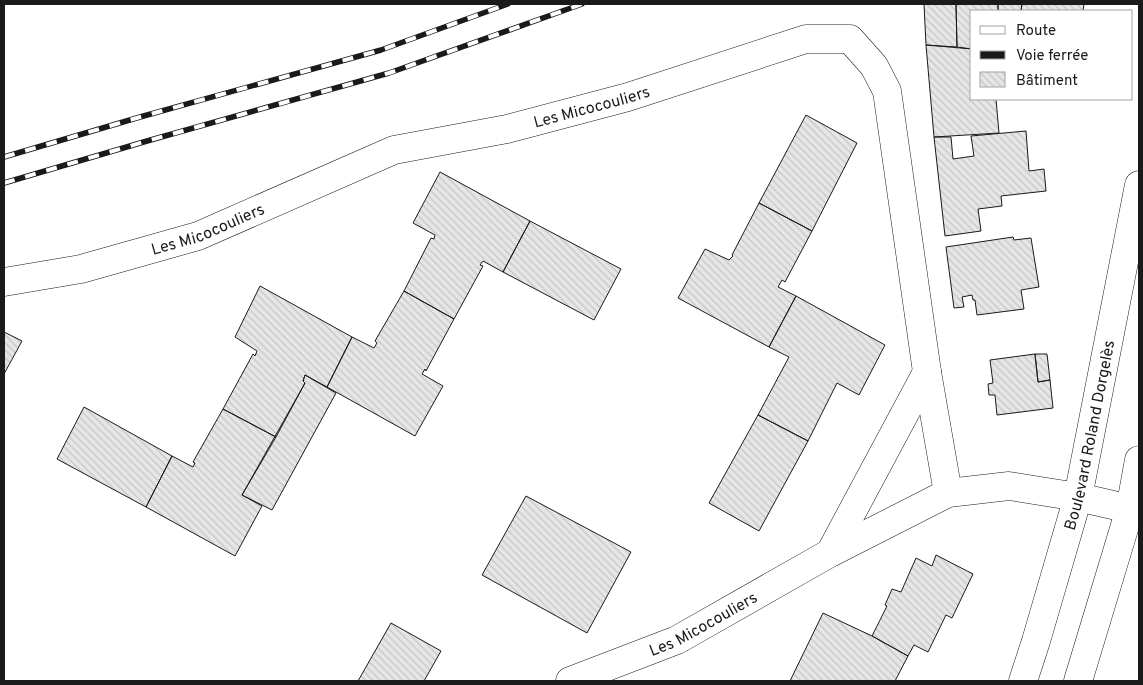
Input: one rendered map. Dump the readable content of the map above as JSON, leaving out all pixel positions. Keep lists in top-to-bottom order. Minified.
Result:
{"streets":{"street":["Les Micocouliers","Boulevard Roland Dorgelès"]},"crossings":[["Les Micocouliers","Boulevard Roland Dorgelès"]],"legend":["Route","Voie ferrée","Bâtiment"]}
